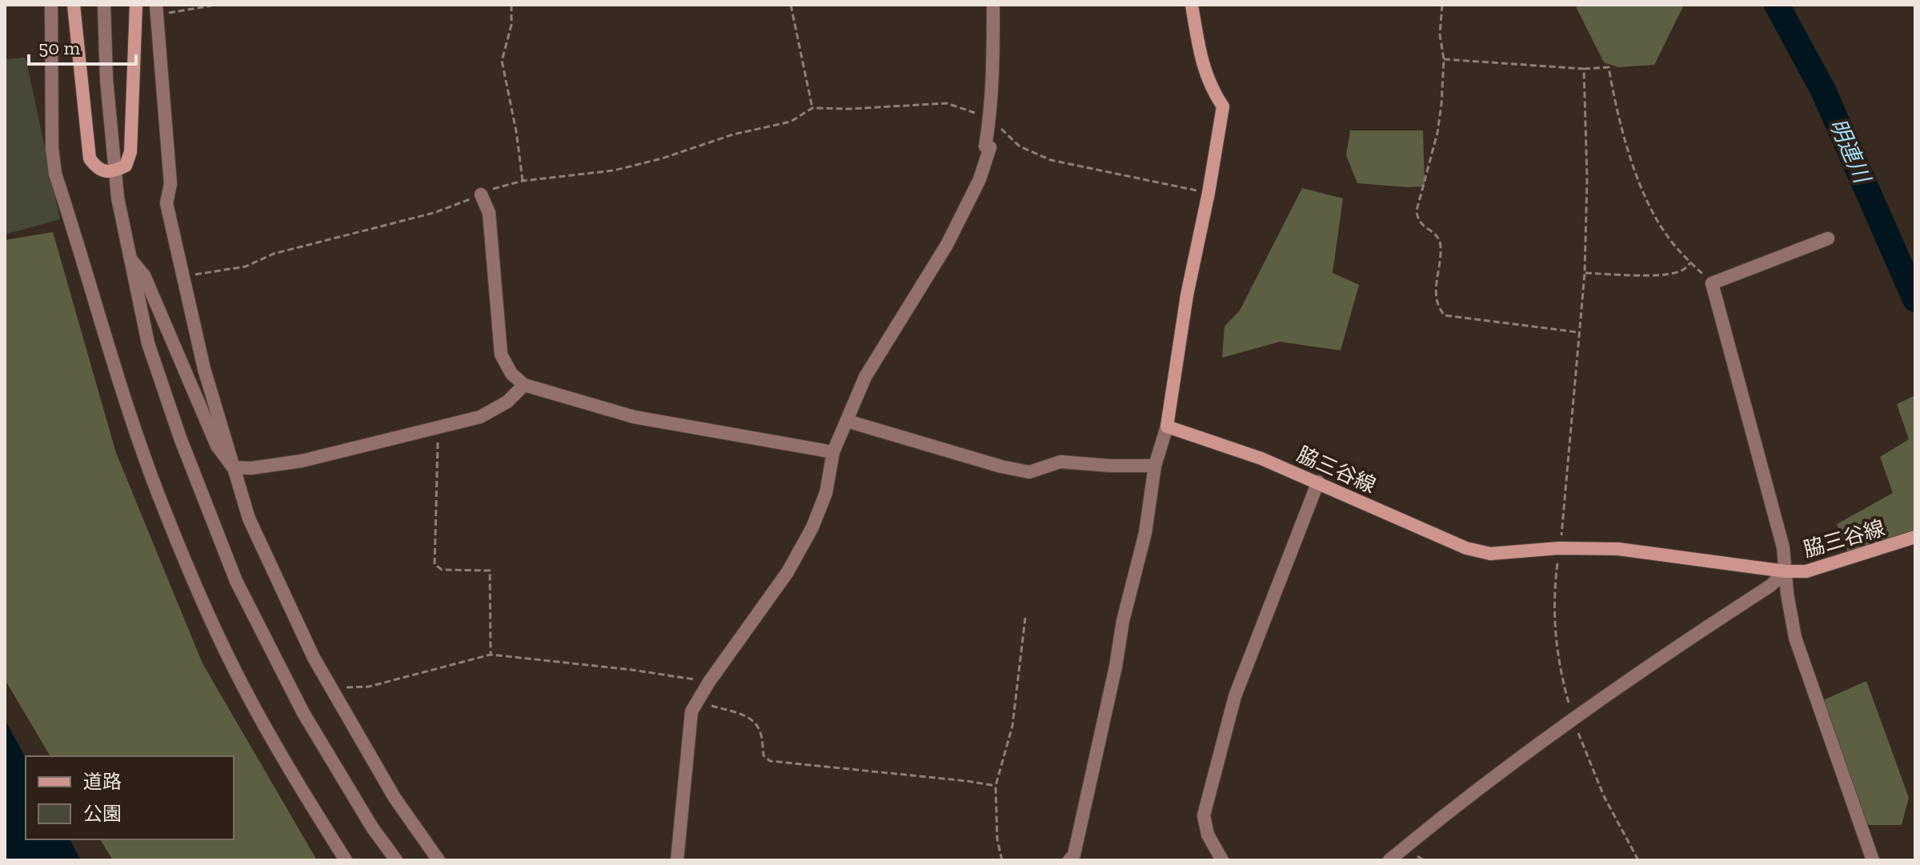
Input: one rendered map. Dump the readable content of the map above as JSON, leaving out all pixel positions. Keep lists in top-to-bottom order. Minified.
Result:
{"streets":{"main road":["脇三谷線"]},"water":["明連川"],"legend":["道路","公園"],"scale_bar":"50 m"}
